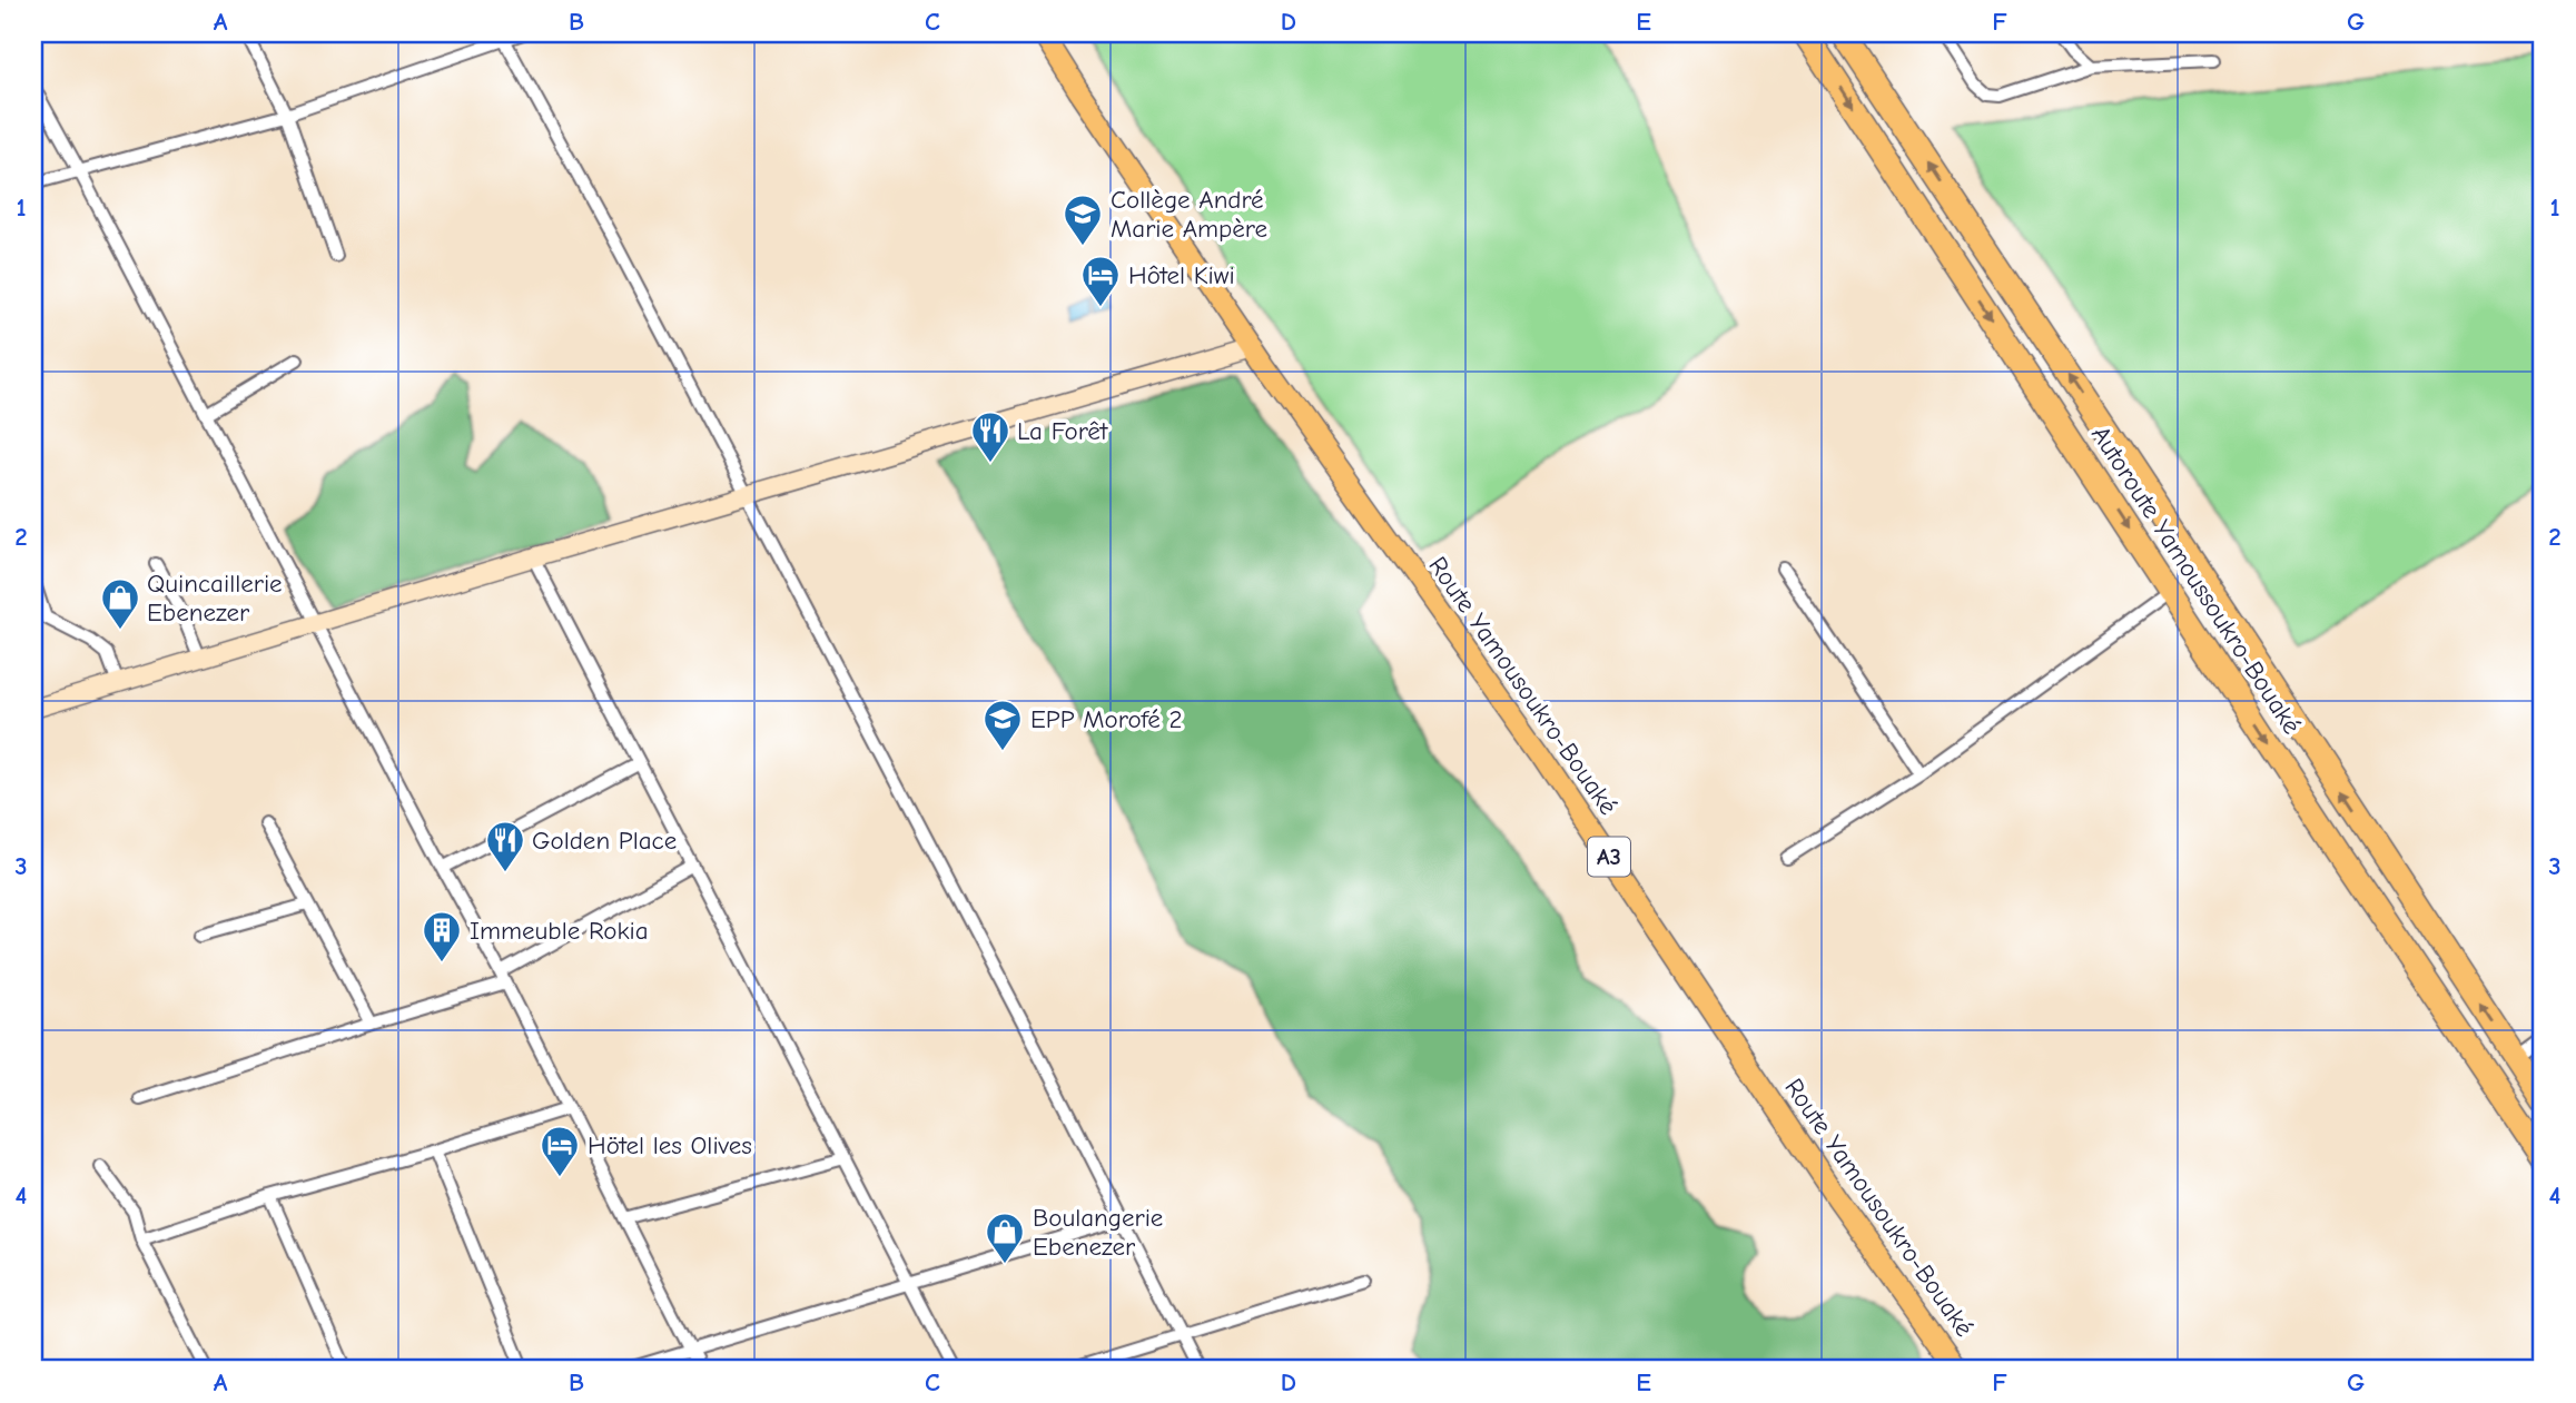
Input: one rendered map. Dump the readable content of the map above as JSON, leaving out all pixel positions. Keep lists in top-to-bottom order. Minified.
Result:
{"streets":{"highway":["Autoroute Yamoussoukro-Bouaké"],"main road":["Route Yamousoukro-Bouaké","A3"]},"places":{"school or university":["Collège André Marie Ampère","EPP Morofé 2"],"hotel":["Hôtel Kiwi","Hötel les Olives"],"restaurant":["La Forêt","Golden Place"],"shop":["Quincaillerie Ebenezer","Boulangerie Ebenezer"],"building":["Immeuble Rokia"]},"grid":{"columns":["A","B","C","D","E","F","G"],"rows":["1","2","3","4"]}}
